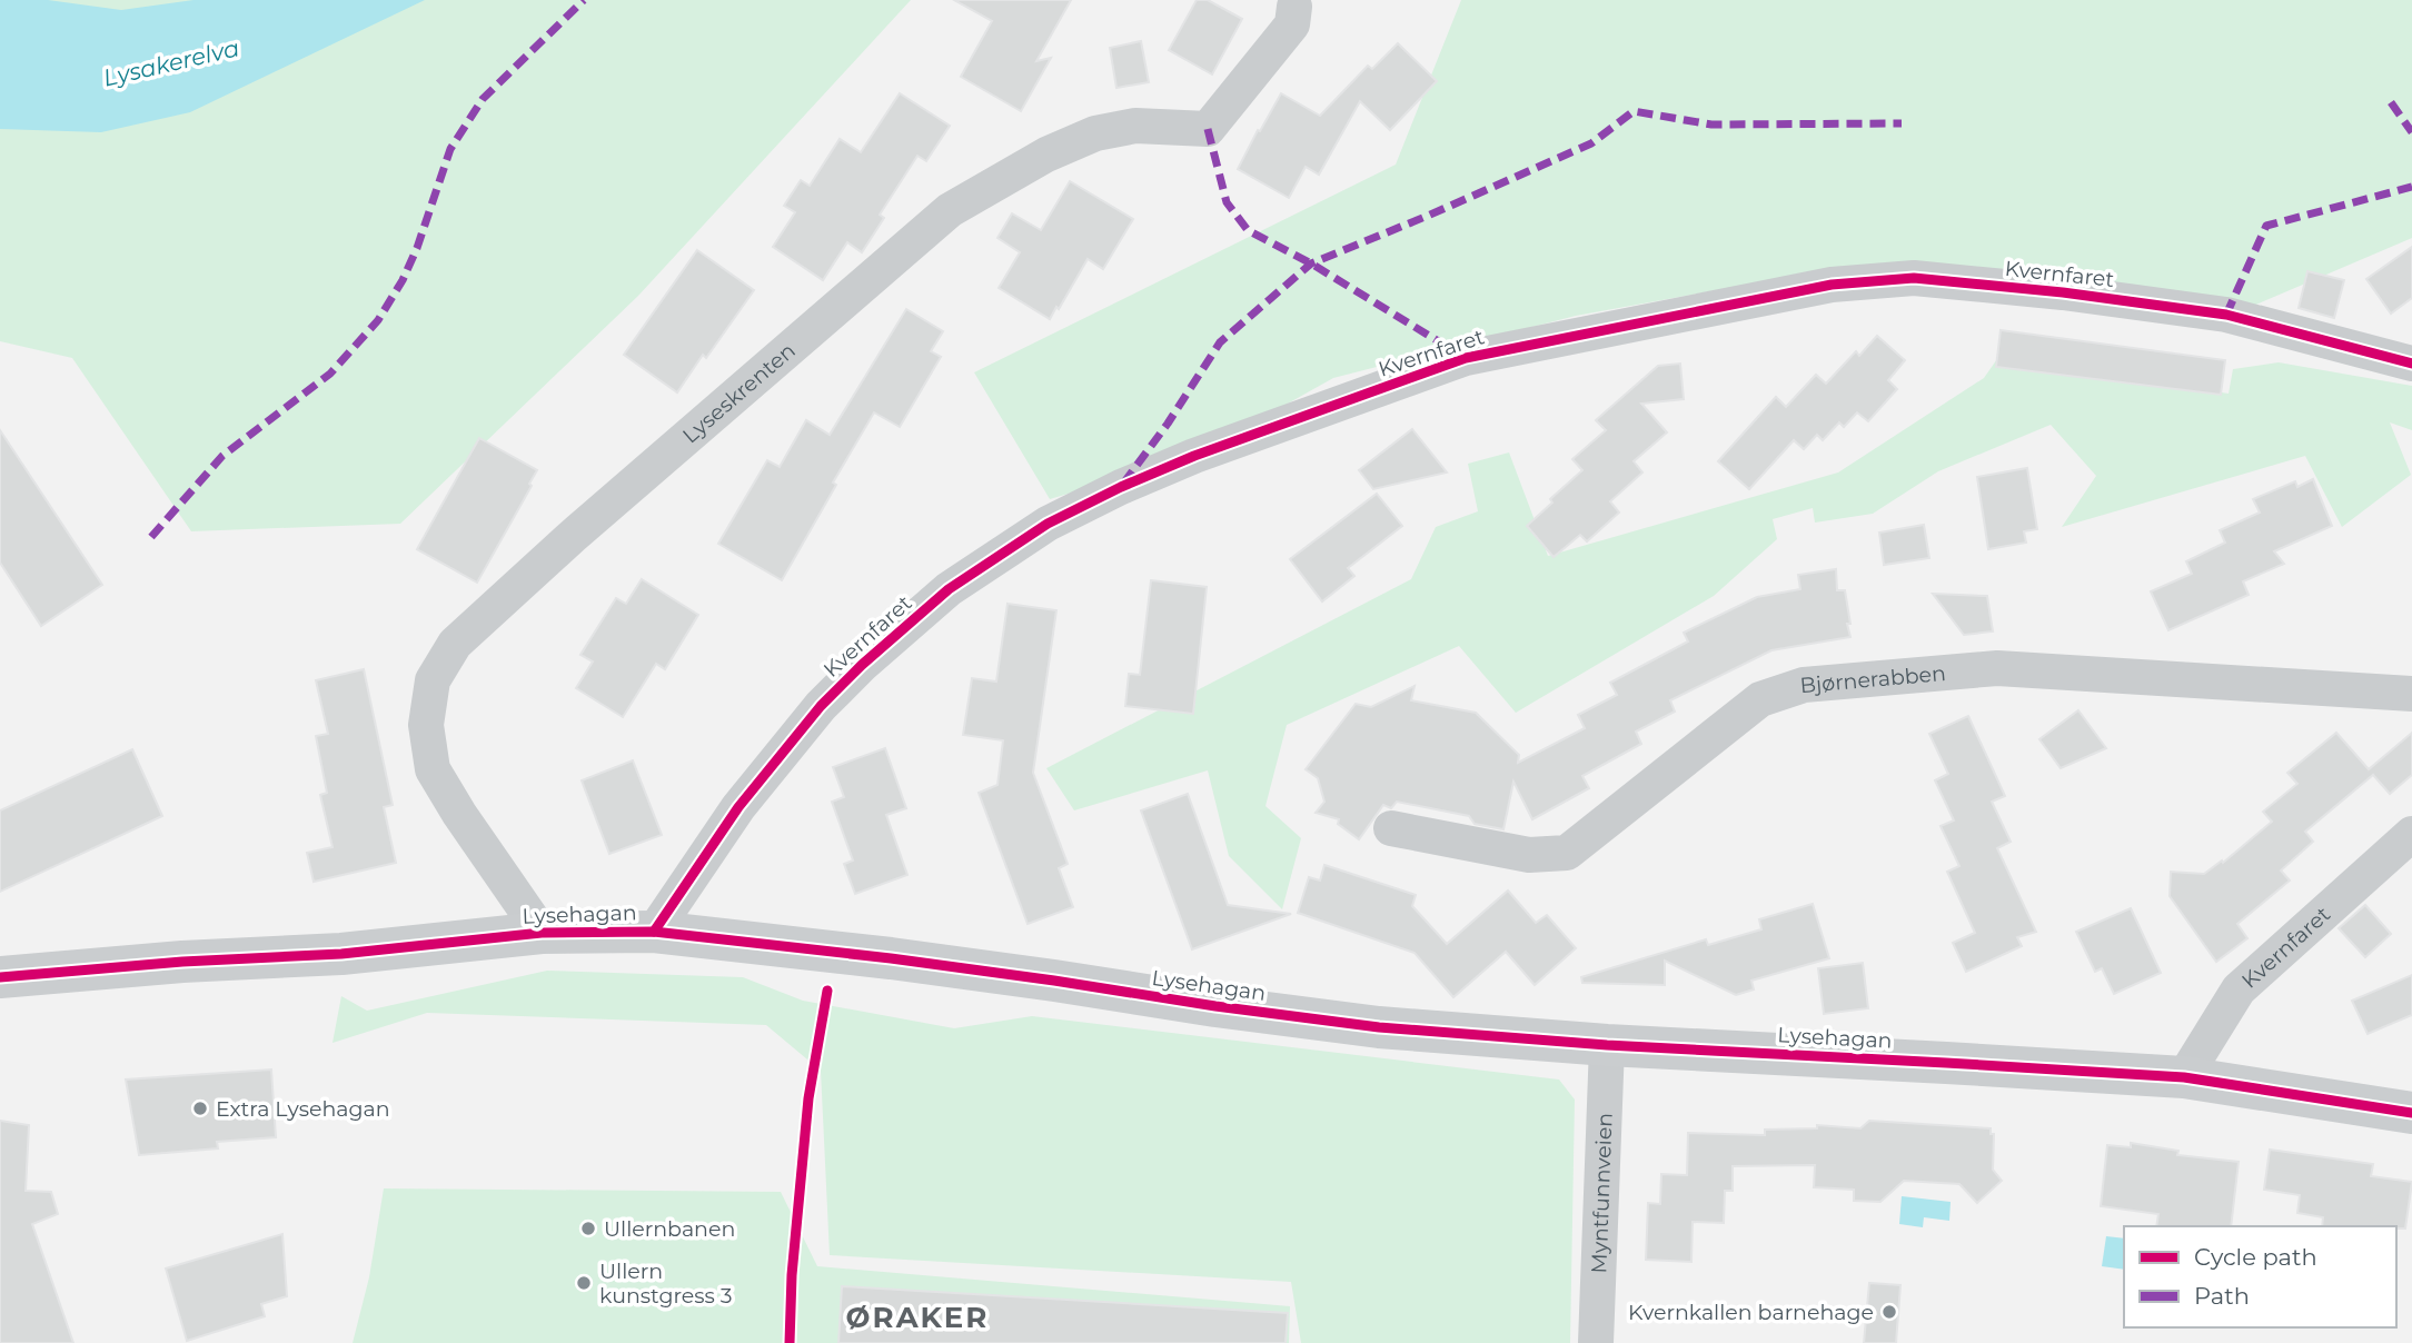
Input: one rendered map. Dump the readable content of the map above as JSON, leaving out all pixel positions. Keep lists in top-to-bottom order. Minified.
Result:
{"streets":{"street":["Kvernfaret","Lyseskrenten","Bjørnerabben","Lysehagan","Myntfunnveien"]},"crossings":[["Kvernfaret","Lysehagan"],["Lyseskrenten","Lysehagan"],["Lysehagan","Myntfunnveien"]],"districts":["ØRAKER"],"water":["Lysakerelva"],"places":["Extra Lysehagan","Ullernbanen","Ullern kunstgress 3","Kvernkallen barnehage"],"legend":["Cycle path","Path"]}
